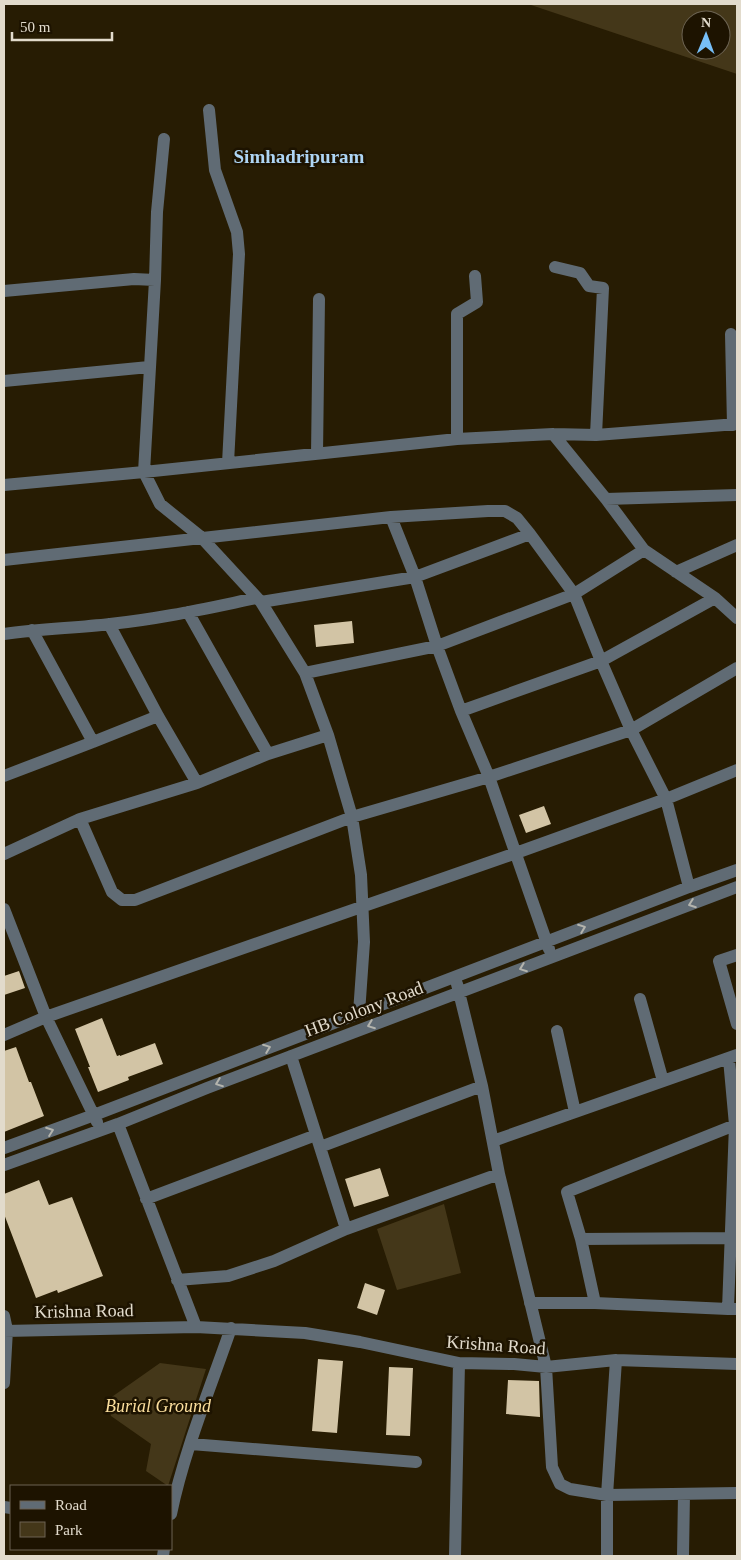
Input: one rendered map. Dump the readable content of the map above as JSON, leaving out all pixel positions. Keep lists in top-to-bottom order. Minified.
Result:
{"streets":{"street":["HB Colony Road","Krishna Road"]},"districts":["Simhadripuram"],"parks":["Burial Ground"],"legend":["Road","Park"],"scale_bar":"50 m","north":"top"}
